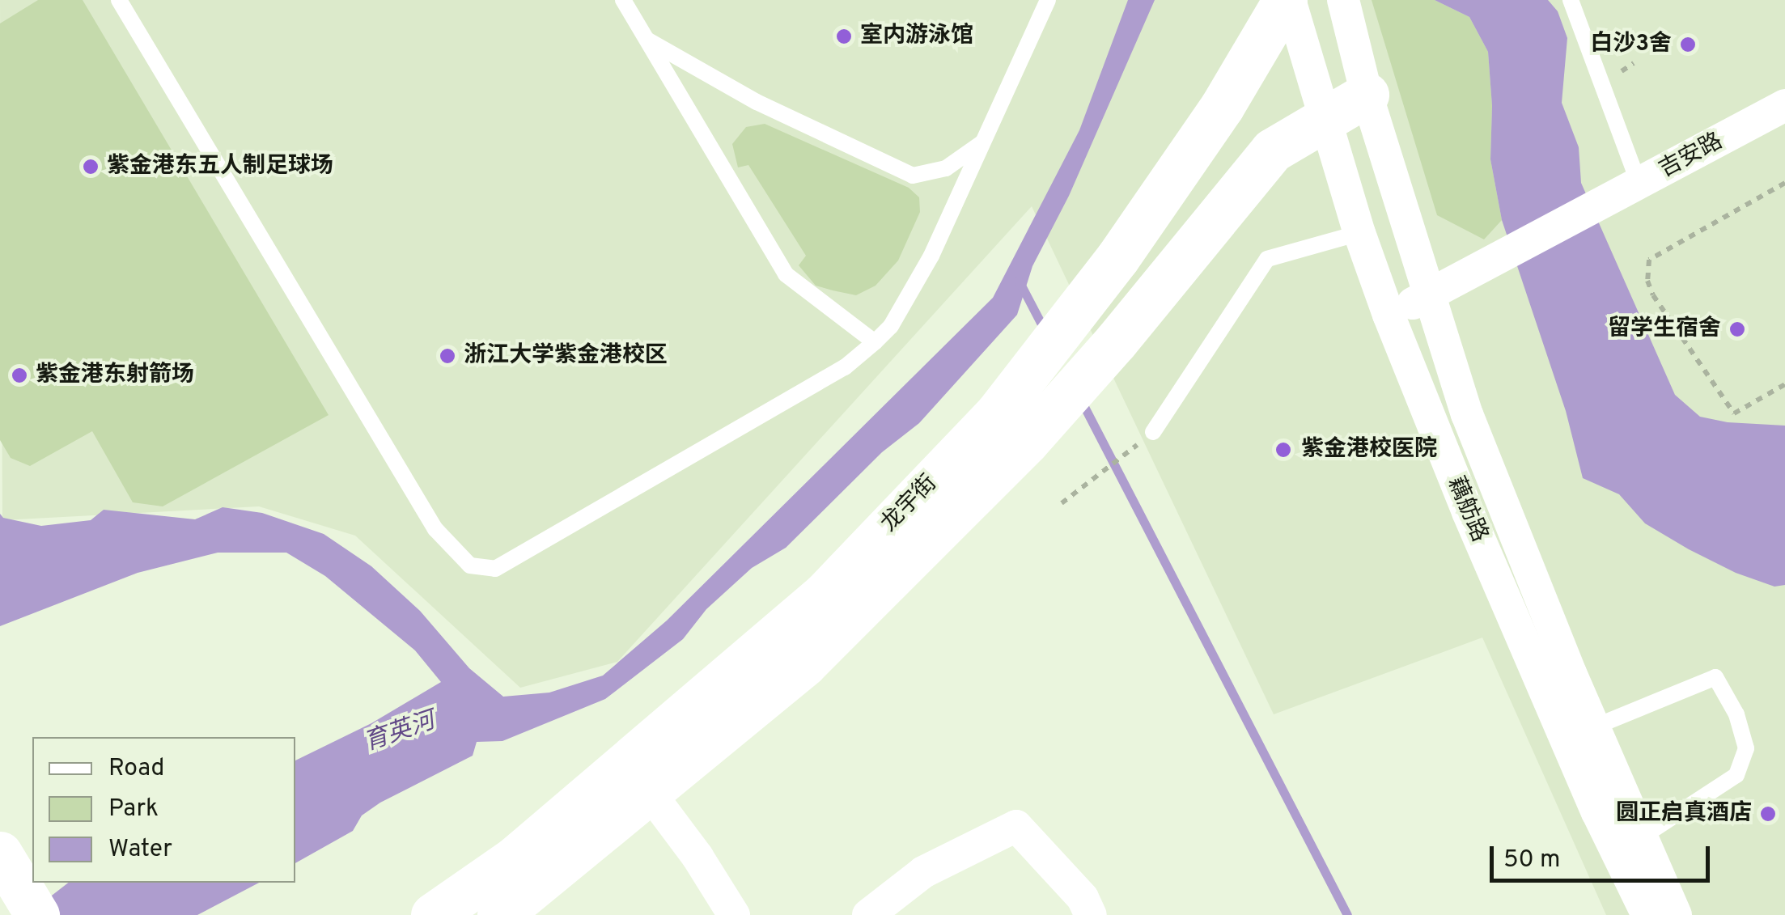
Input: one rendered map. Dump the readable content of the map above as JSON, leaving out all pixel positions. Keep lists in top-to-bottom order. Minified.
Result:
{"streets":{"street":["吉安路","龙宇街","藕舫路"]},"crossings":[["吉安路","藕舫路"],["龙宇街","藕舫路"]],"water":["育英河"],"places":["室内游泳馆","白沙3舍","紫金港东五人制足球场","留学生宿舍","浙江大学紫金港校区","紫金港东射箭场","紫金港校医院","圆正·启真酒店"],"legend":["Road","Park","Water"],"scale_bar":"50 m"}
